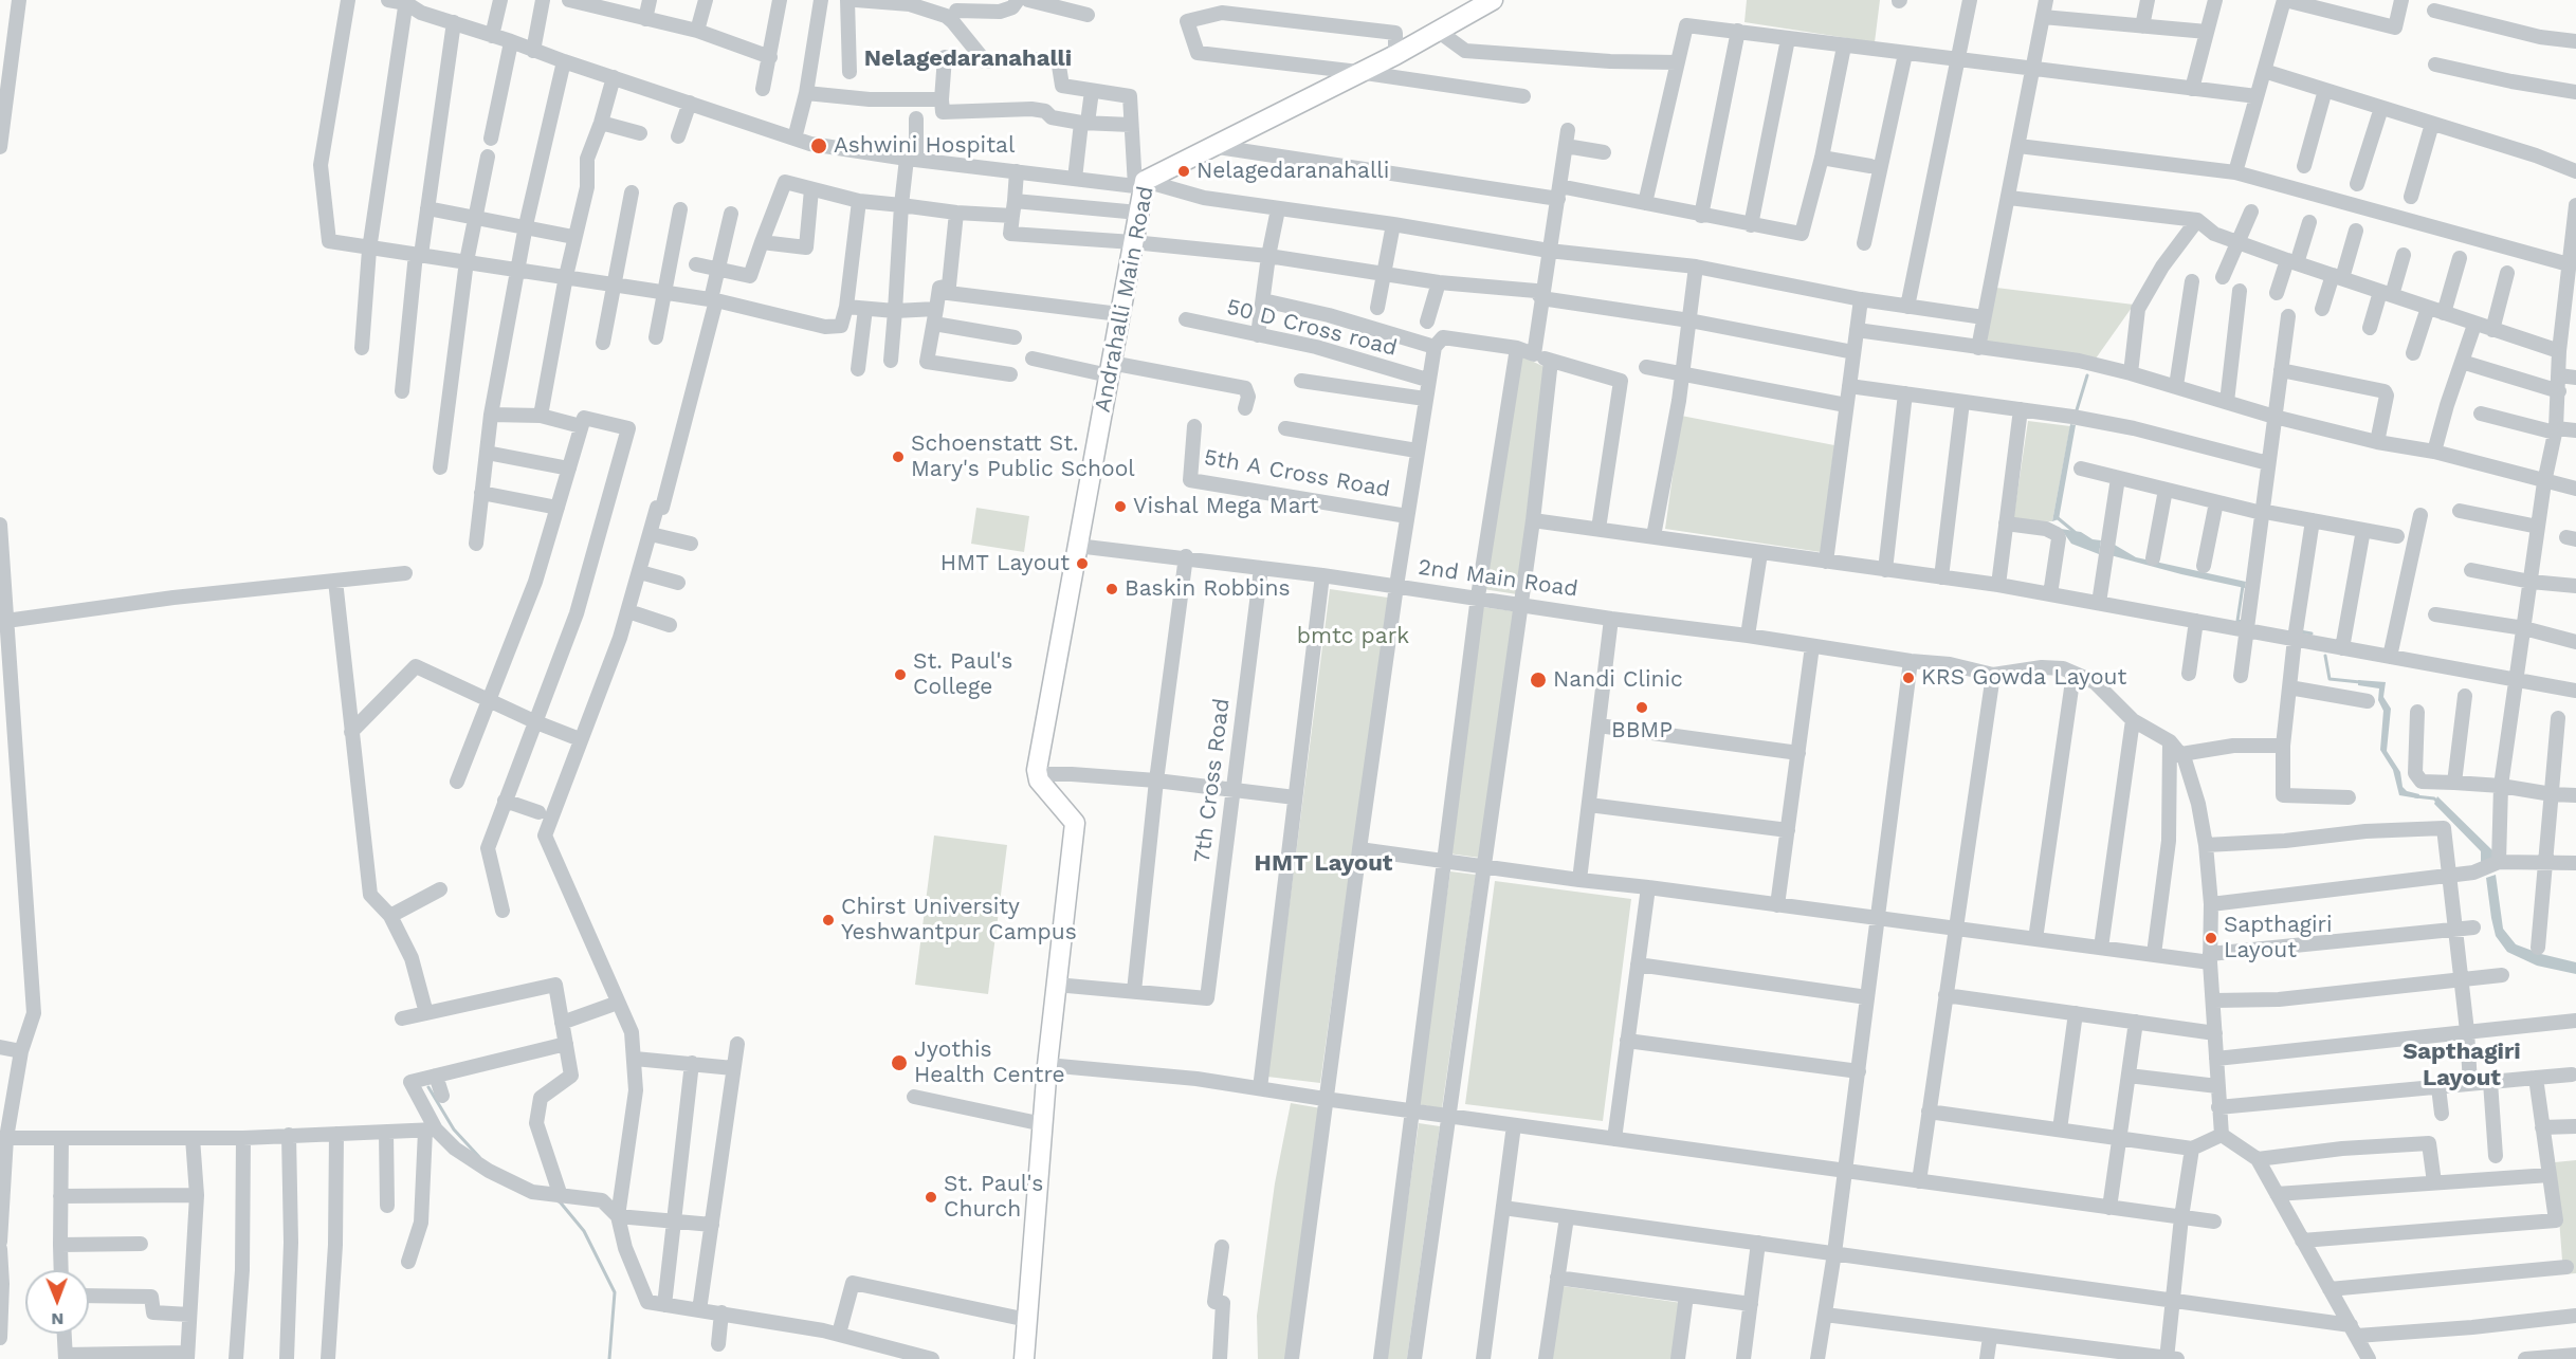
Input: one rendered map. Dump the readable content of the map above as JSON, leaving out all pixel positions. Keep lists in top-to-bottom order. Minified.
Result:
{"streets":{"main road":["Andrahalli Main Road"],"street":["50 D Cross road","5th A Cross Road","2nd Main Road","7th Cross Road"]},"crossings":[["Andrahalli Main Road","2nd Main Road"],["2nd Main Road","7th Cross Road"]],"districts":["Nelagedaranahalli","HMT Layout","Sapthagiri Layout"],"parks":["bmtc park"],"places":["Ashwini Hospital","Nelagedaranahalli","Schoenstatt St. Mary's Public School","Vishal Mega Mart","HMT Layout","Baskin Robbins","St. Paul's College","KRS Gowda Layout","Nandi Clinic","BBMP","Chirst University Yeshwantpur Campus","Sapthagiri Layout","Jyothis Health Centre","St. Paul's Church"],"north":"bottom"}
